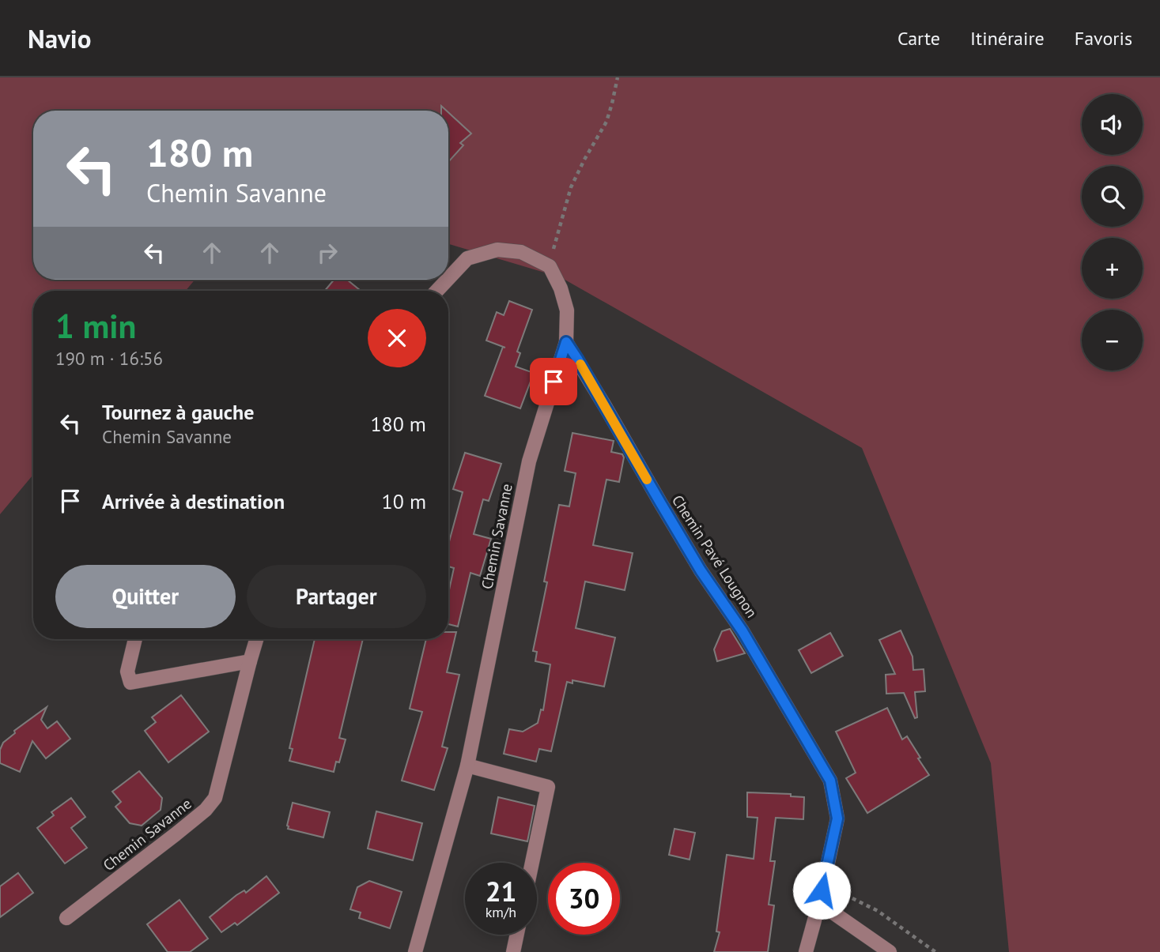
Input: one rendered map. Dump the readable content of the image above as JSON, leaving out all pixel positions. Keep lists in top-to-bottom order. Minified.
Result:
{"streets":{"street":["Chemin Savanne","Chemin Pavé Lougnon"]},"crossings":[["Chemin Savanne","Chemin Pavé Lougnon"]],"page":{"header":"Navio","nav":["Carte","Itinéraire","Favoris"],"map_buttons":["+","−"],"turn":["180 m","Chemin Savanne"],"heading":["1 min","190 m · 16:56"],"list":[{"name":"Tournez à gauche","note":"Chemin Savanne","value":"180 m"},{"name":"Arrivée à destination","value":"10 m"}],"buttons":["Quitter","Partager"],"speed":"21 km/h","limit":"30"}}
